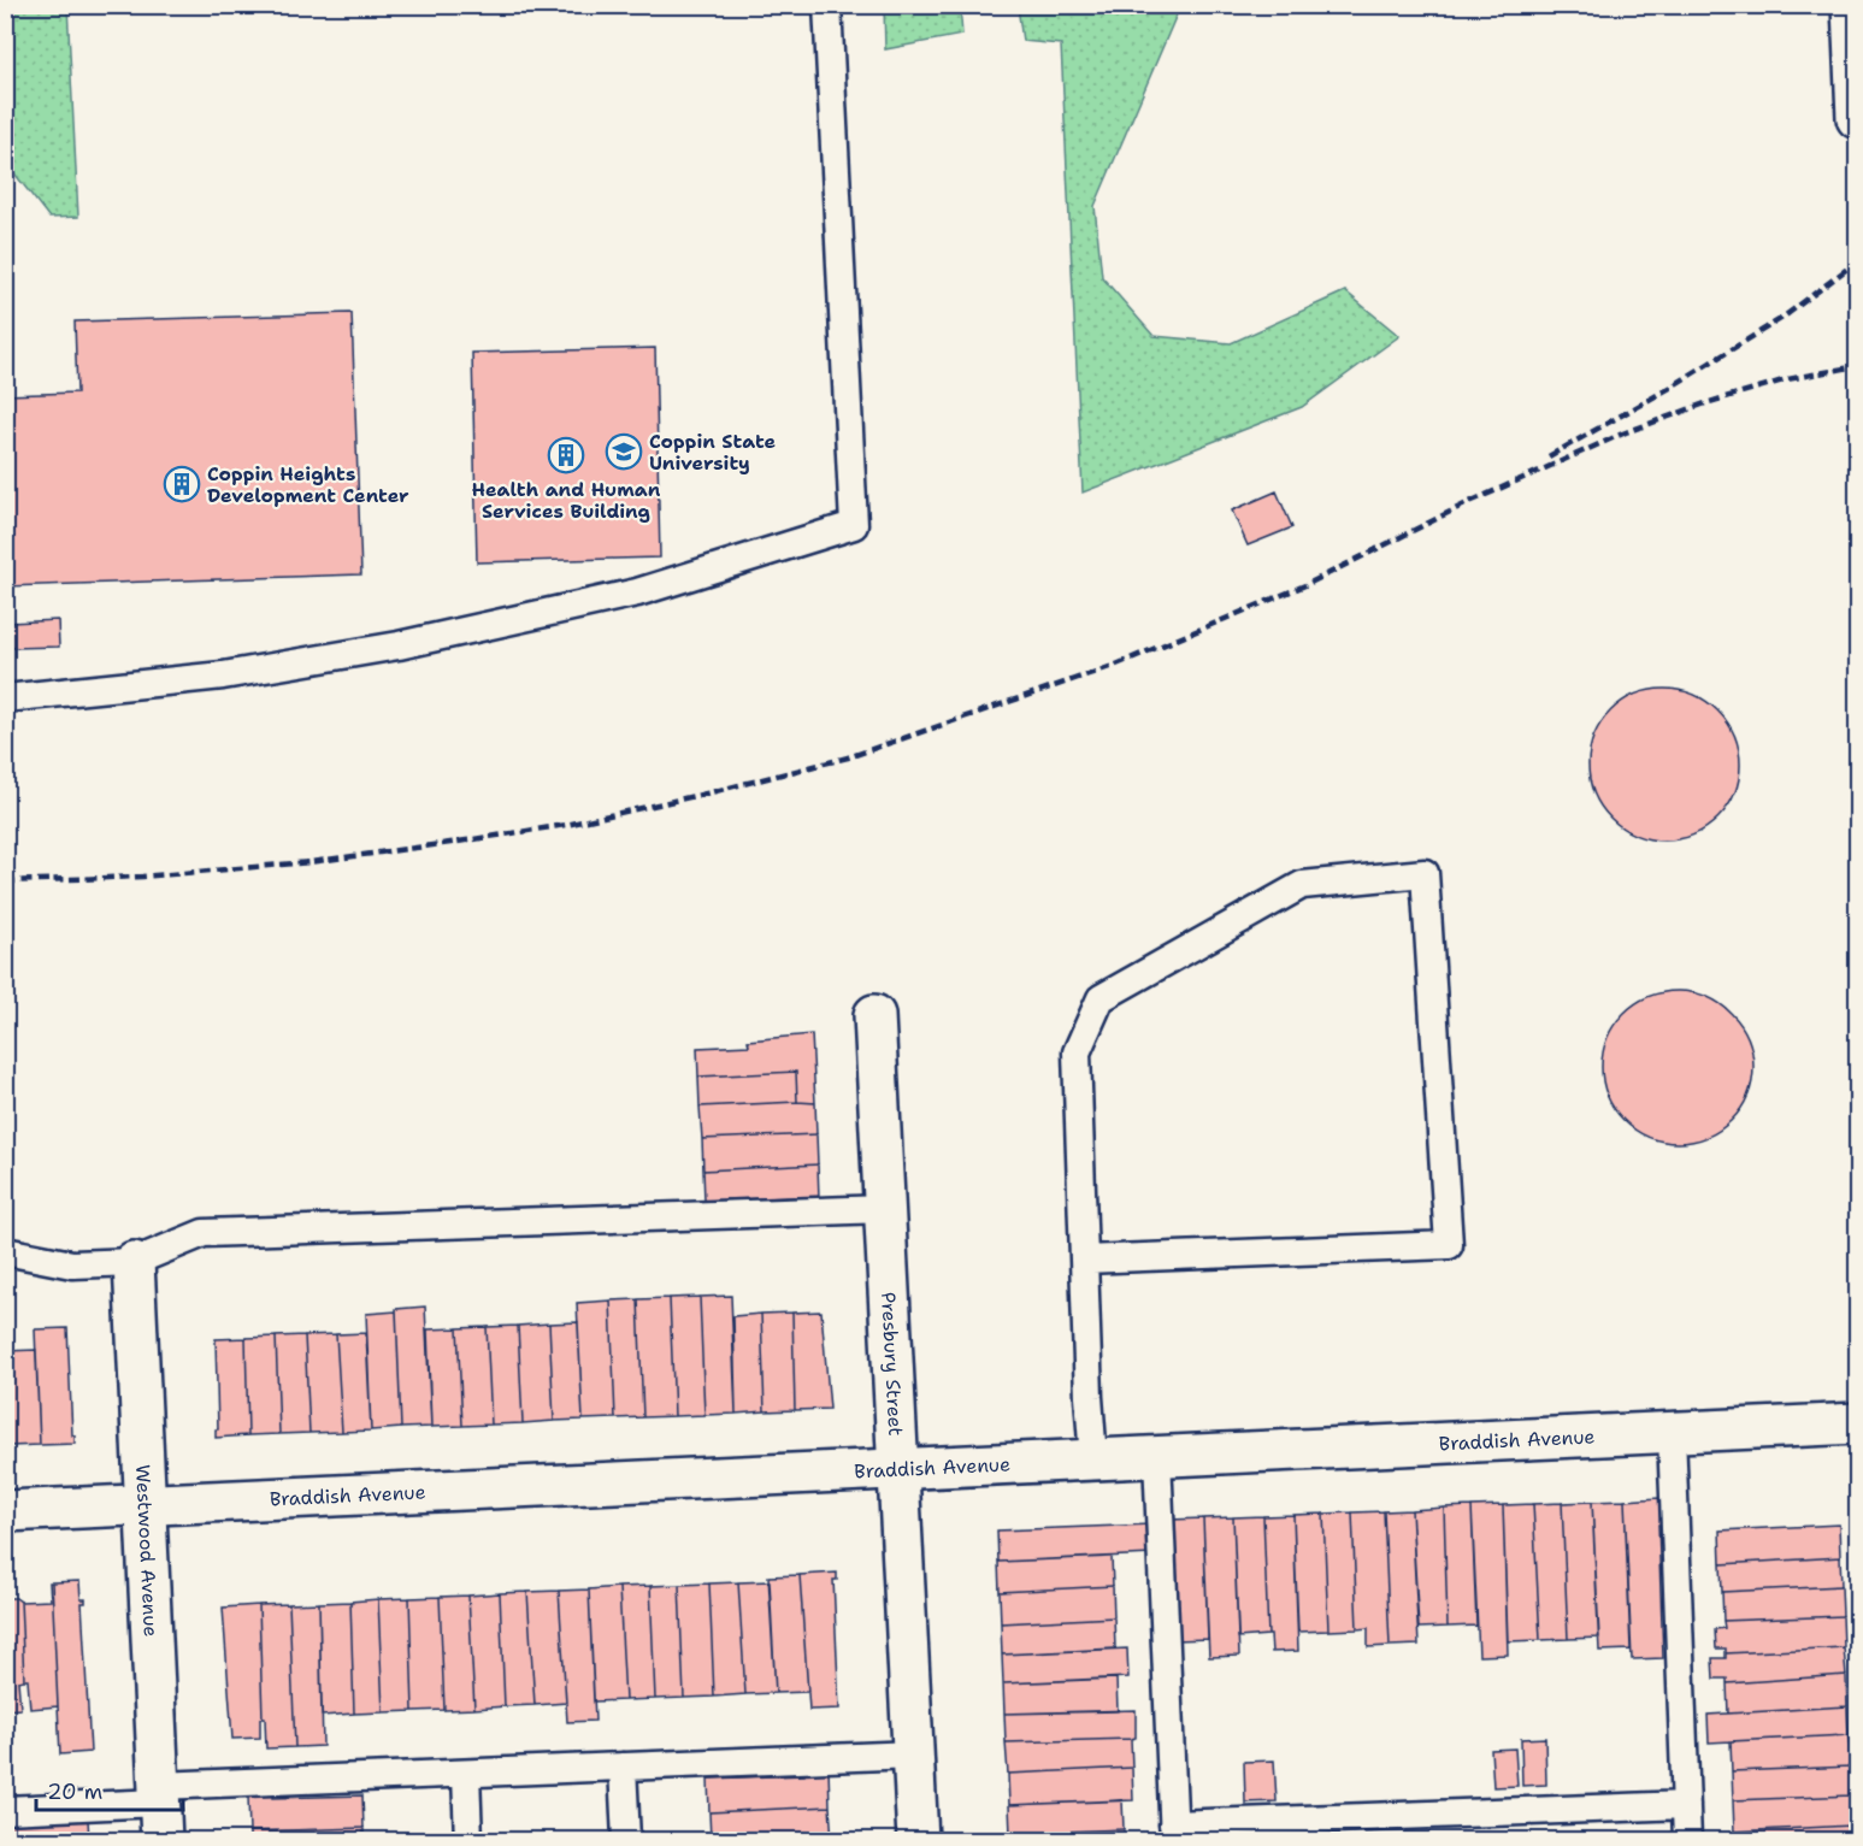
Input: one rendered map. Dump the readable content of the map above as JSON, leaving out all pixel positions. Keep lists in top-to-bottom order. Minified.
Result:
{"streets":{"street":["Presbury Street","Braddish Avenue","Westwood Avenue"]},"crossings":[["Presbury Street","Braddish Avenue"],["Braddish Avenue","Westwood Avenue"]],"places":{"school or university":["Coppin State University"],"building":["Health and Human Services Building","Coppin Heights Development Center"]},"scale_bar":"20 m"}
